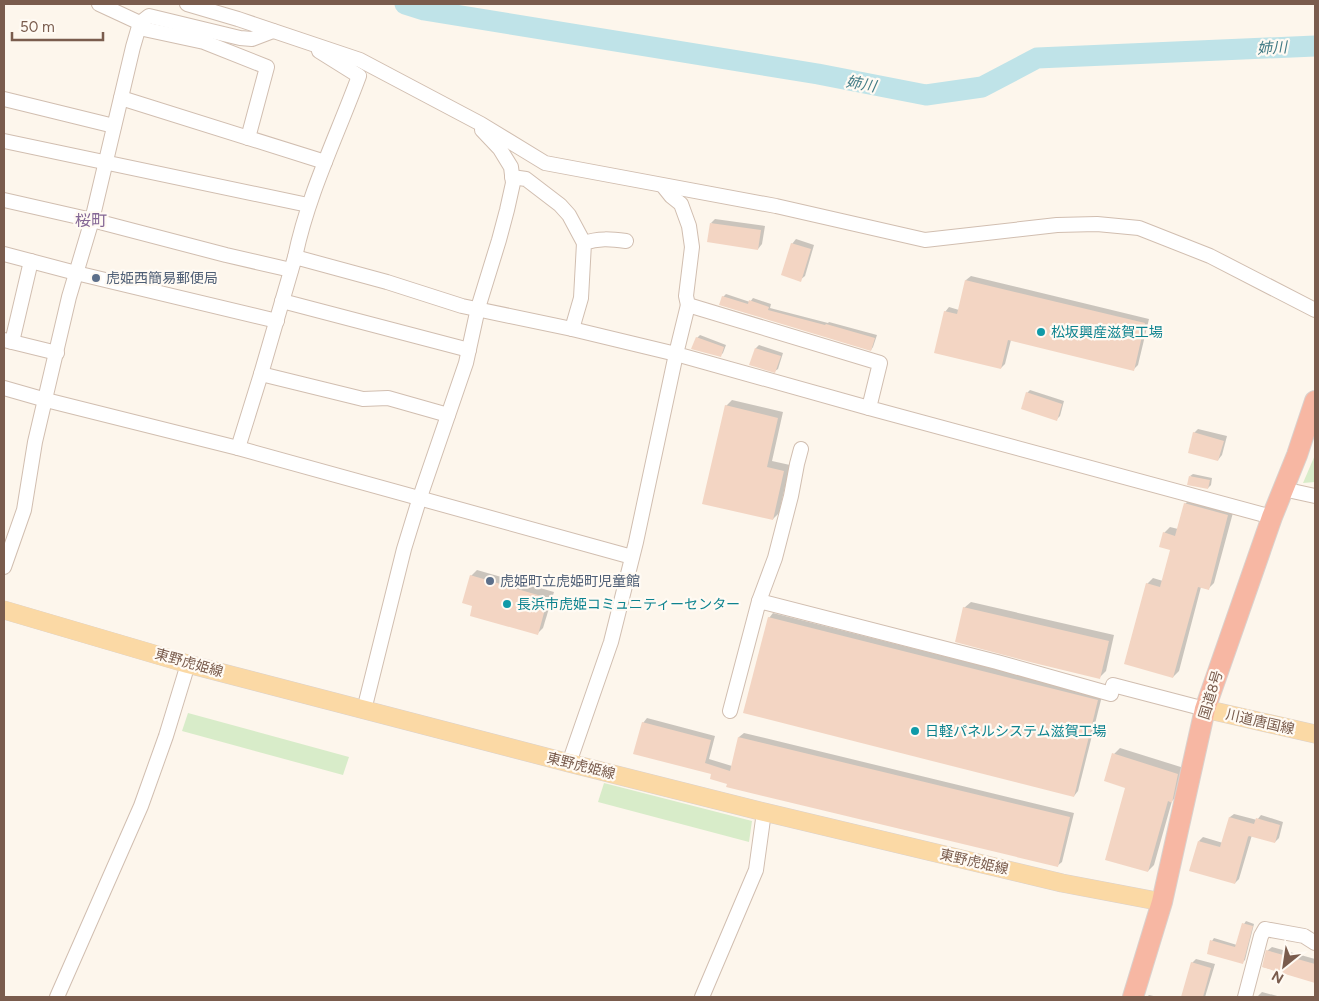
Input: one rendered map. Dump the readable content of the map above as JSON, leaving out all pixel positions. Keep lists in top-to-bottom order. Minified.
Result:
{"streets":{"highway":["国道8号"],"main road":["東野虎姫線","川道唐国線"]},"crossings":[["東野虎姫線","国道8号"],["国道8号","川道唐国線"]],"districts":["桜町"],"water":["姉川"],"places":["虎姫西簡易郵便局","松坂興産滋賀工場","虎姫町立虎姫町児童館","長浜市虎姫コミュニティーセンター","日軽パネルシステム滋賀工場"],"scale_bar":"50 m","north":"bottom left"}
